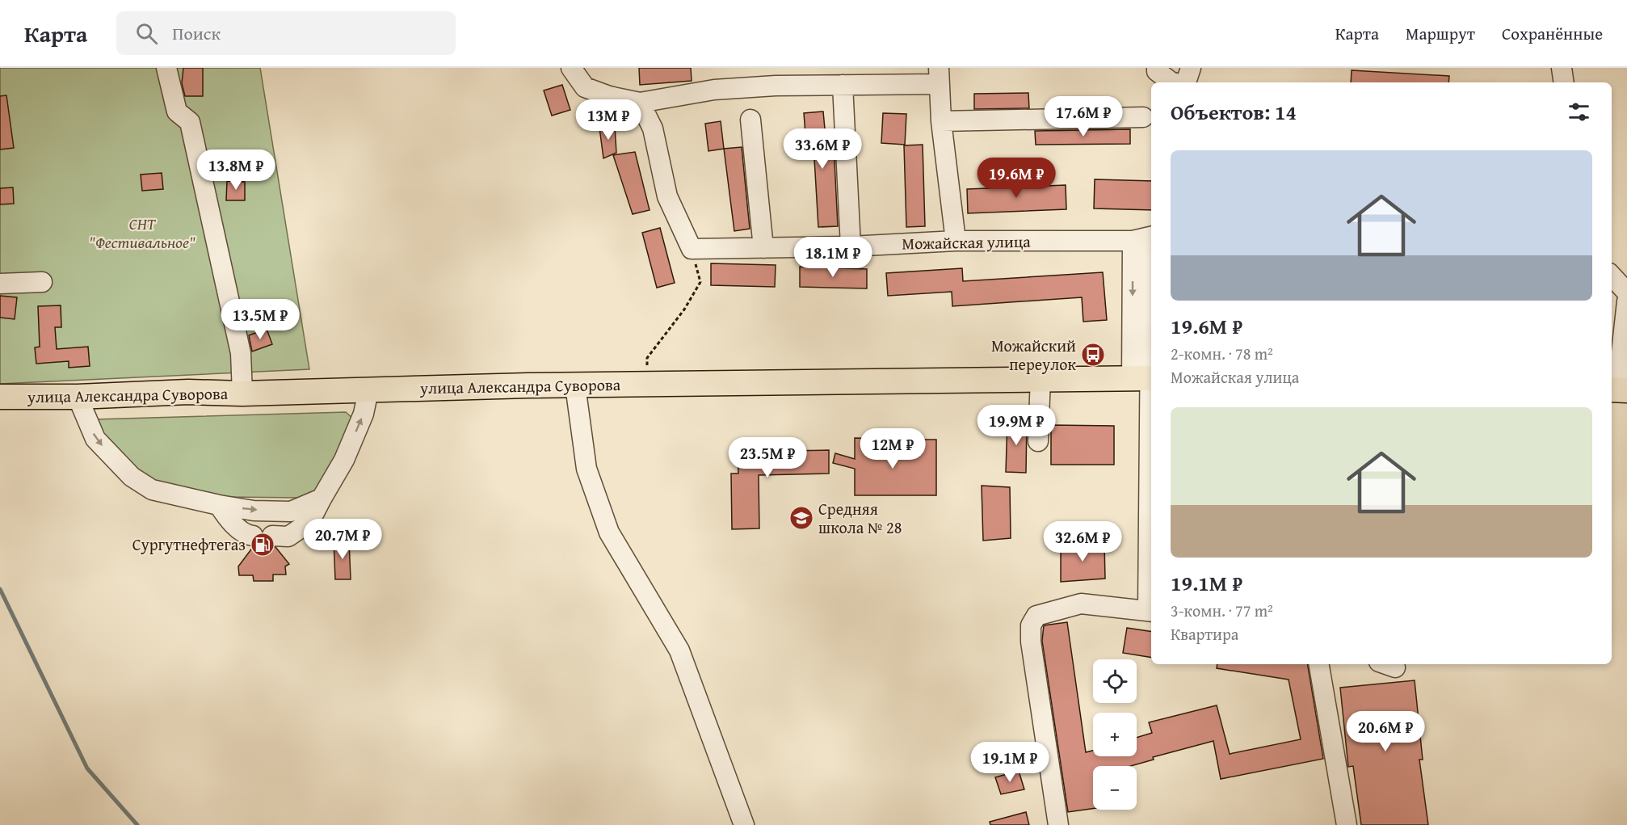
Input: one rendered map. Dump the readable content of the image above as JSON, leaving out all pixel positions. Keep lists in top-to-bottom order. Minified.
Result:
{"streets":{"main road":["улица Александра Суворова"],"street":["Можайская улица"]},"parks":["СНТ \"Фестивальное\""],"places":{"bus stop":["Можайский переулок"],"school or university":["Средняя школа № 28"],"fuel station":["Сургутнефтегаз"]},"page":{"header":"Карта","search":"Поиск","nav":["Карта","Маршрут","Сохранённые"],"heading":"Объектов: 14","price":["17.6M ₽","13M ₽","33.6M ₽","13.8M ₽","19.6M ₽","18.1M ₽","13.5M ₽","19.9M ₽","12M ₽","23.5M ₽","20.7M ₽","32.6M ₽","20.6M ₽","19.1M ₽"],"list":[{"name":"19.6M ₽","note":"2-комн. · 78 m² · Можайская улица"},{"name":"19.1M ₽","note":"3-комн. · 77 m² · Квартира"}],"map_buttons":["+","−"]}}
